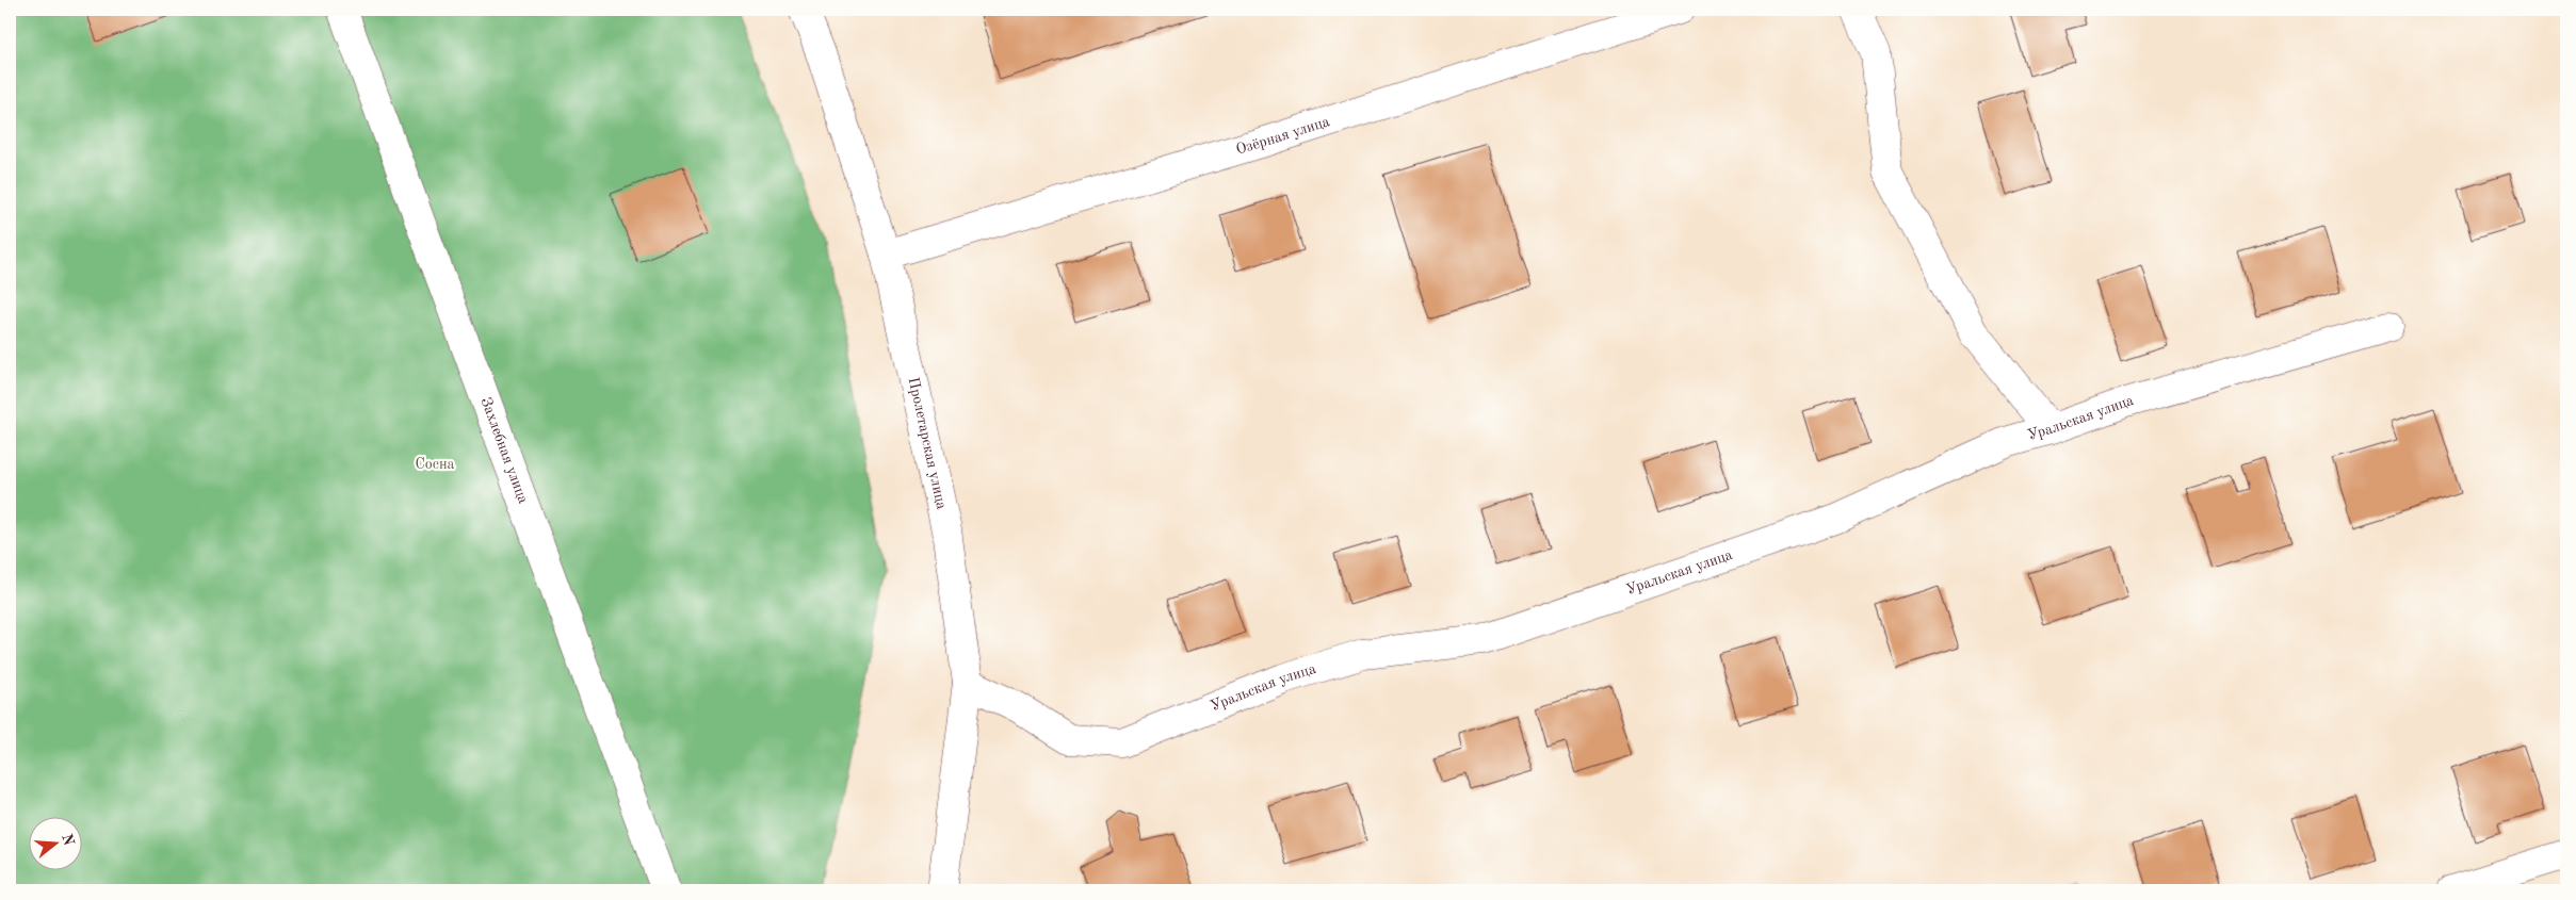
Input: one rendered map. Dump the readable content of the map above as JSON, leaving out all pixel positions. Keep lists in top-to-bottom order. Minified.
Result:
{"streets":{"street":["Озёрная улица","Уральская улица","Пролетарская улица","Захлебная улица"]},"crossings":[["Озёрная улица","Пролетарская улица"],["Уральская улица","Пролетарская улица"]],"parks":["Сосна"],"north":"right"}
